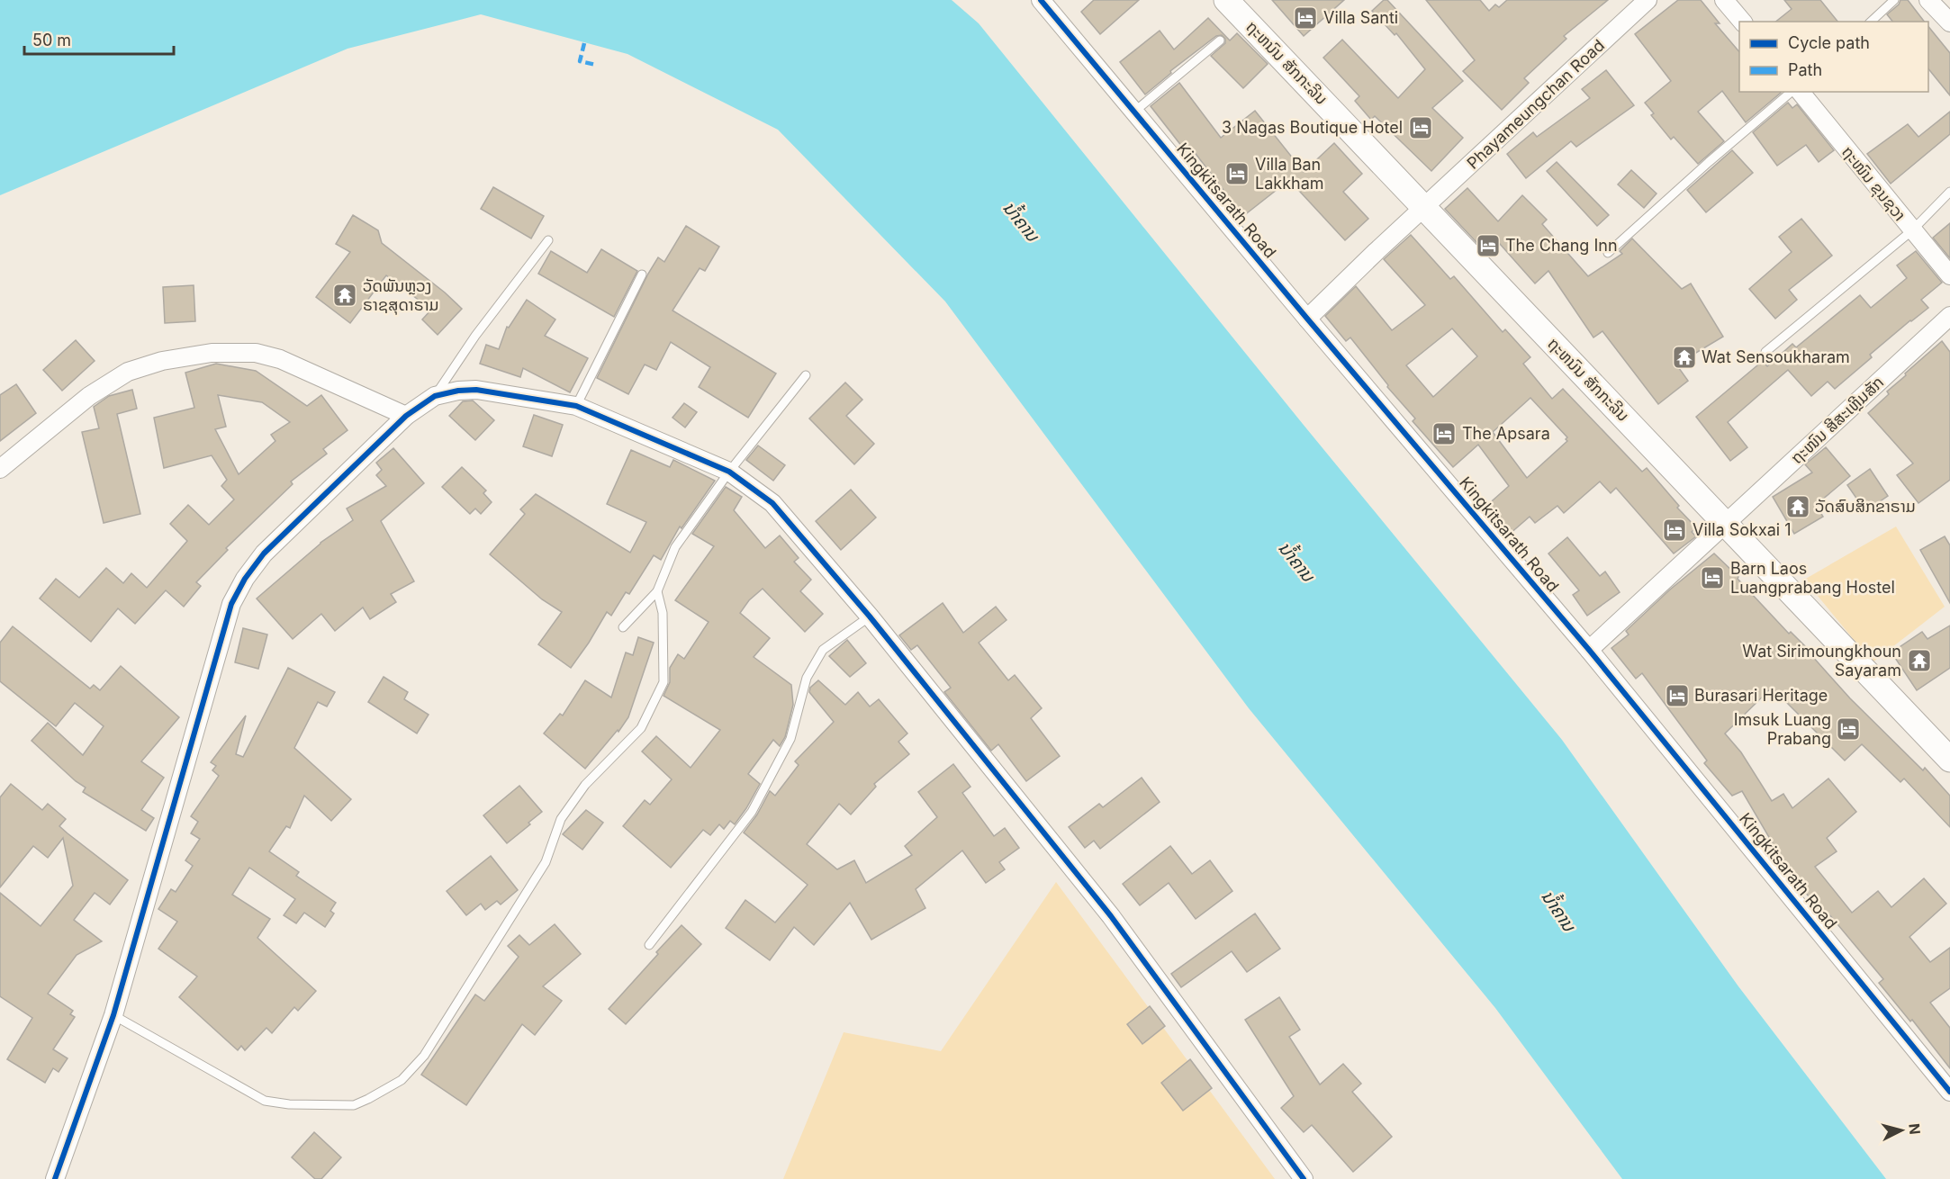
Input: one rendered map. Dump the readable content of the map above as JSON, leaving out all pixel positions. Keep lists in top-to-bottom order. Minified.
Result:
{"streets":{"main road":["ຖະຫນົນ ສັກກະລິນ"],"street":["Phayameungchan Road","ຖະໜົນ ຂຸນຊວາ","Kingkitsarath Road","ຖະໜົນ ສີສະເຫຼີມສັກ"]},"crossings":[["ຖະຫນົນ ສັກກະລິນ","Phayameungchan Road"],["ຖະຫນົນ ສັກກະລິນ","ຖະໜົນ ສີສະເຫຼີມສັກ"],["Phayameungchan Road","Kingkitsarath Road"],["Kingkitsarath Road","ຖະໜົນ ສີສະເຫຼີມສັກ"]],"water":["ນ້ຳຄານ"],"places":{"hotel":["Villa Santi","3 Nagas Boutique Hotel","Villa Ban Lakkham","The Chang Inn","The Apsara","Villa Sokxai 1","Barn Laos Luangprabang Hostel","Burasari Heritage","Imsuk Luang Prabang"],"temple":["ວັດພັນຫຼວງ ຣາຊສຸດາຣາມ","Wat Sensoukharam","ວັດສົບສິກຂາຣາມ","Wat Sirimoungkhoun Sayaram"]},"legend":["Cycle path","Path"],"scale_bar":"50 m","north":"right"}
